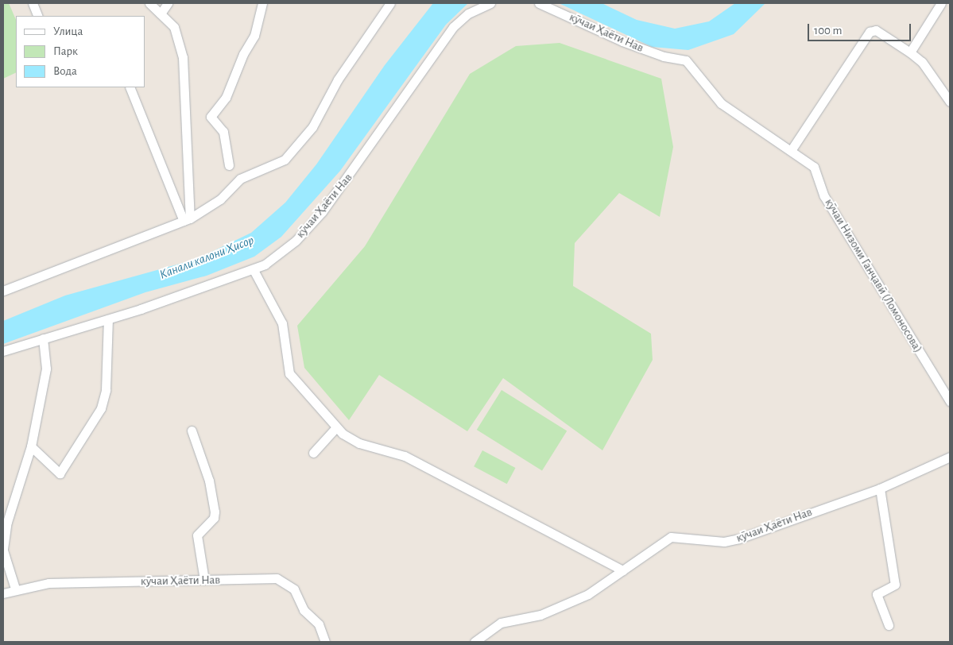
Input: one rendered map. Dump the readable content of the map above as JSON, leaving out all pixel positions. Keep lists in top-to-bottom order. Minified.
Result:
{"streets":{"street":["кӯчаи Ҳаёти Нав","кӯчаи Низоми Ганҷавӣ (Ломоносова)"]},"crossings":[["кӯчаи Ҳаёти Нав","кӯчаи Низоми Ганҷавӣ (Ломоносова)"]],"water":["Канали калони Ҳисор"],"legend":["Улица","Парк","Вода"],"scale_bar":"100 m"}
